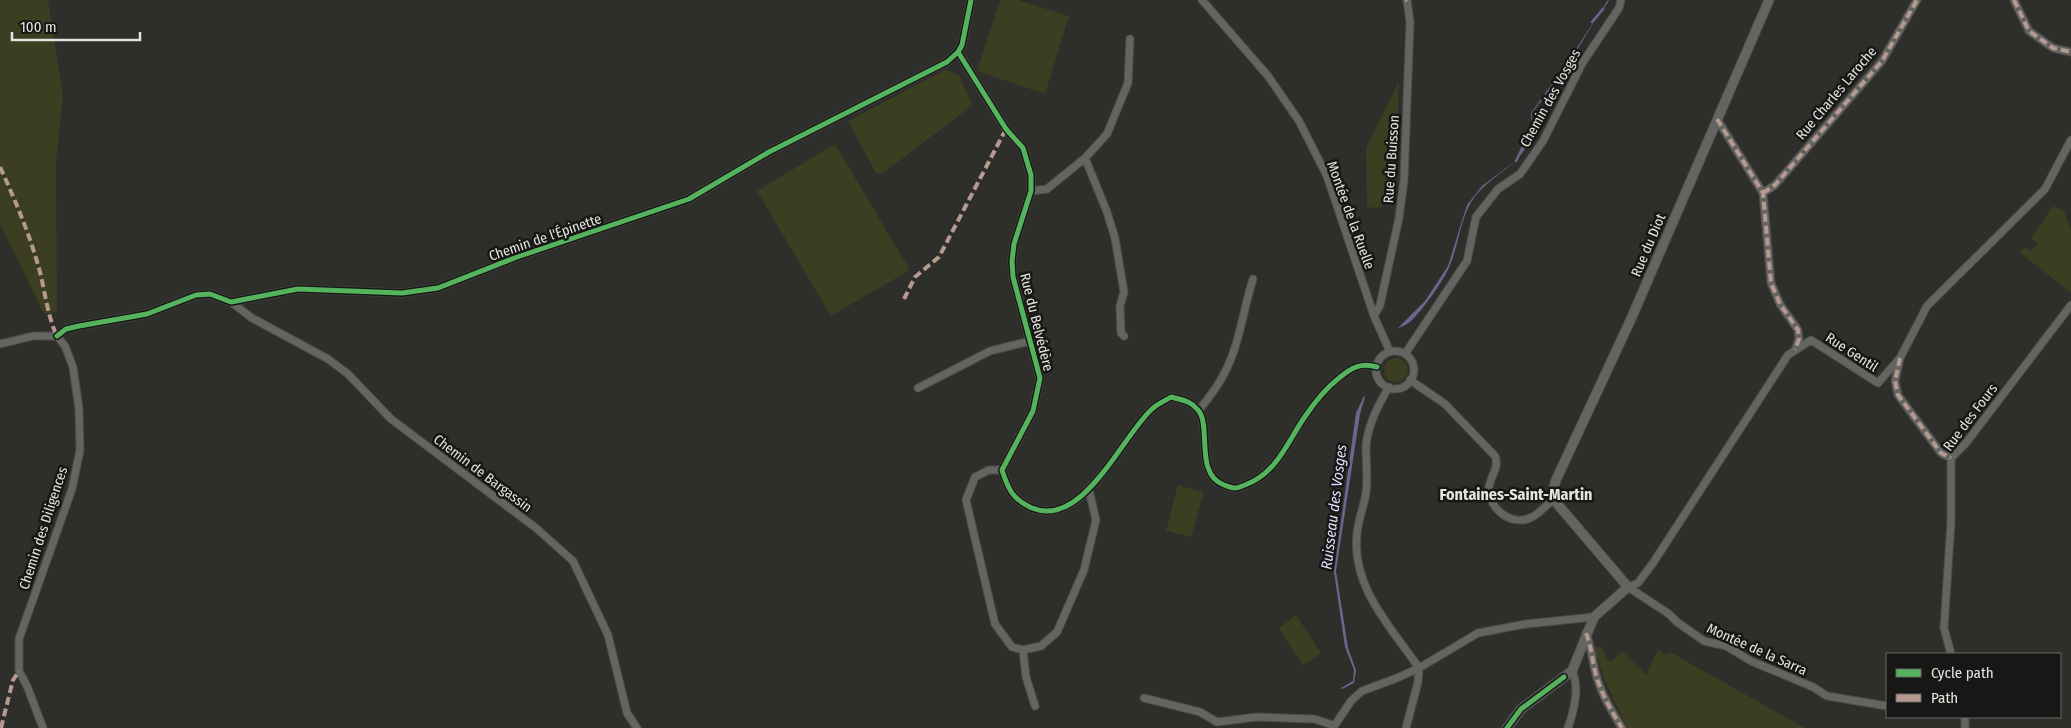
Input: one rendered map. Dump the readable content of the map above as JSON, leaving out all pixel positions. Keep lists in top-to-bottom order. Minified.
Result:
{"streets":{"street":["Rue Charles Laroche","Chemin des Vosges","Rue du Buisson","Montée de la Ruelle","Chemin de l'Épinette","Rue du Diot","Rue du Belvédère","Rue Gentil","Rue des Fours","Chemin de Bargassin","Chemin des Diligences","Montée de la Sarra"]},"crossings":[["Chemin des Vosges","Montée de la Ruelle"],["Rue du Buisson","Montée de la Ruelle"],["Chemin de l'Épinette","Rue du Belvédère"],["Chemin de l'Épinette","Chemin de Bargassin"],["Chemin de l'Épinette","Chemin des Diligences"]],"districts":["Fontaines-Saint-Martin"],"water":["Ruisseau des Vosges"],"legend":["Cycle path","Path"],"scale_bar":"100 m"}
